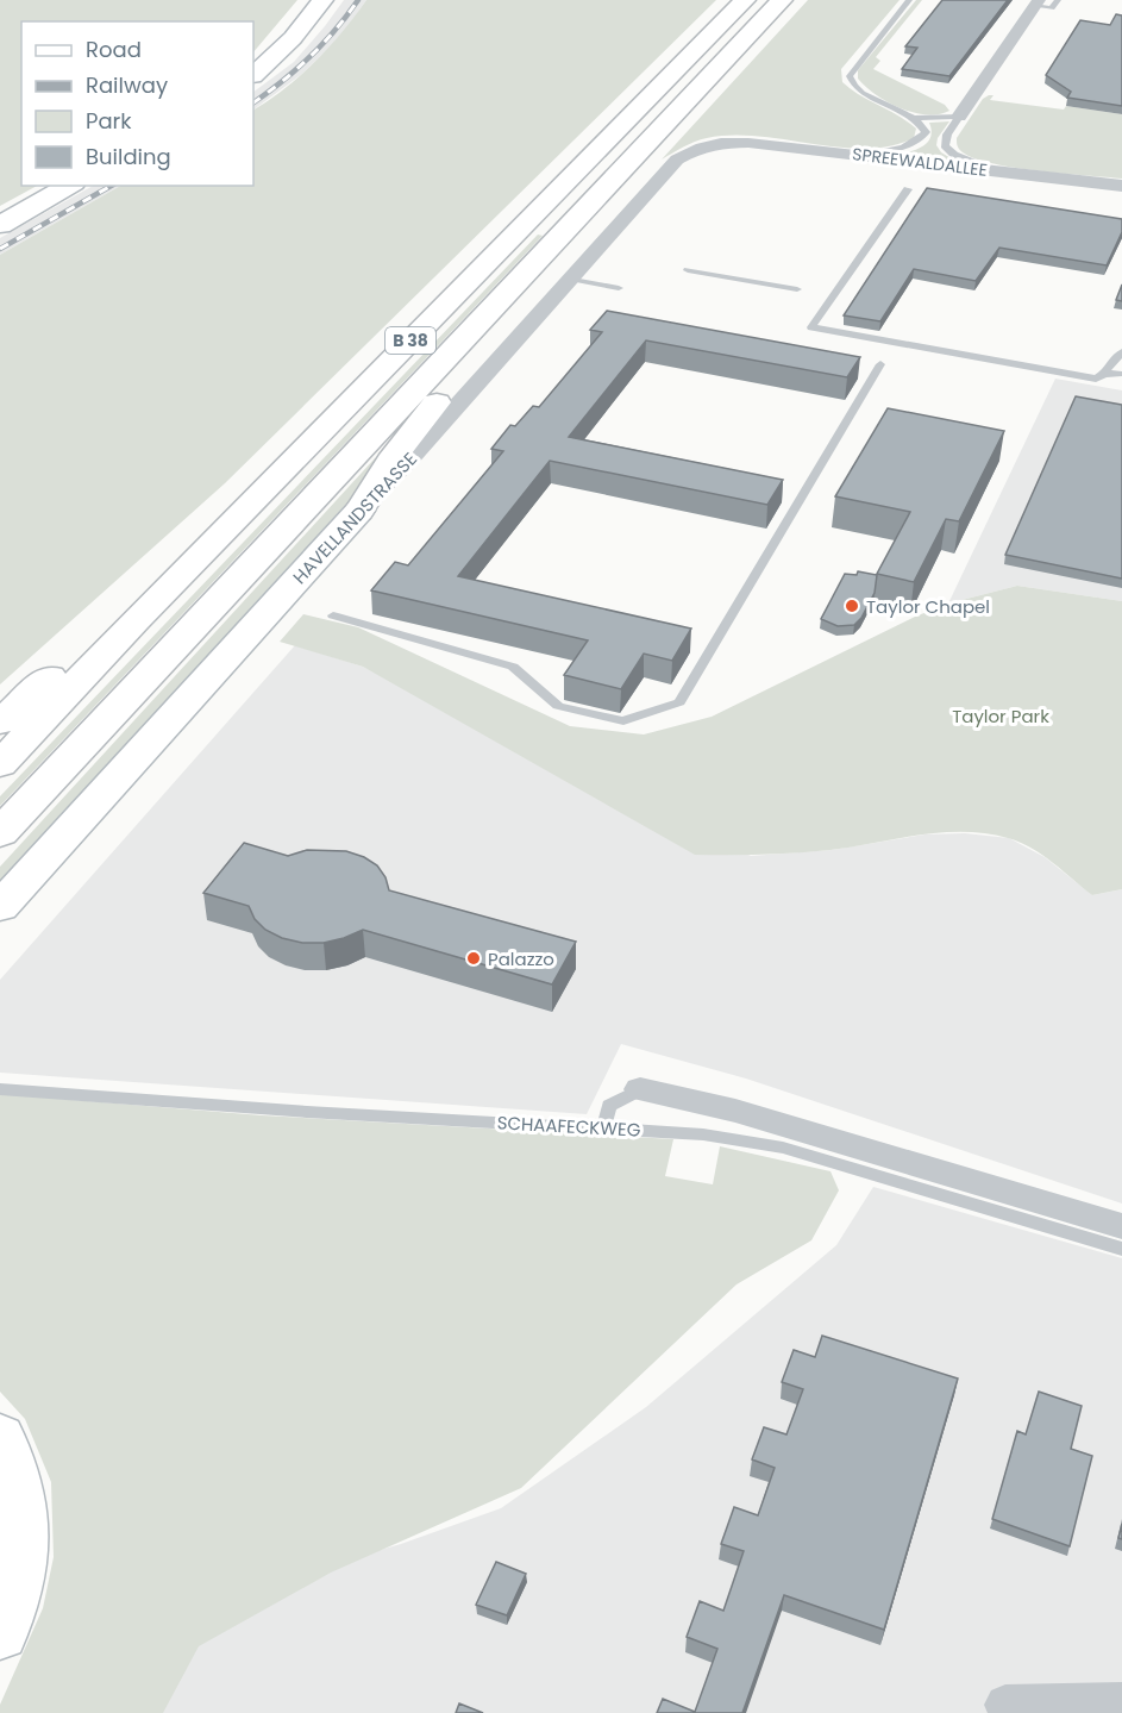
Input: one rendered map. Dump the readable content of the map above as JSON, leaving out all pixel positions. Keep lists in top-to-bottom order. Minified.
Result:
{"streets":{"main road":["B 38","HAVELLANDSTRASSE"],"street":["SPREEWALDALLEE"],"lane":["SCHAAFECKWEG"]},"crossings":[["SPREEWALDALLEE","HAVELLANDSTRASSE"]],"parks":["Taylor Park"],"places":["Taylor Chapel","Palazzo"],"legend":["Road","Railway","Park","Building"]}
